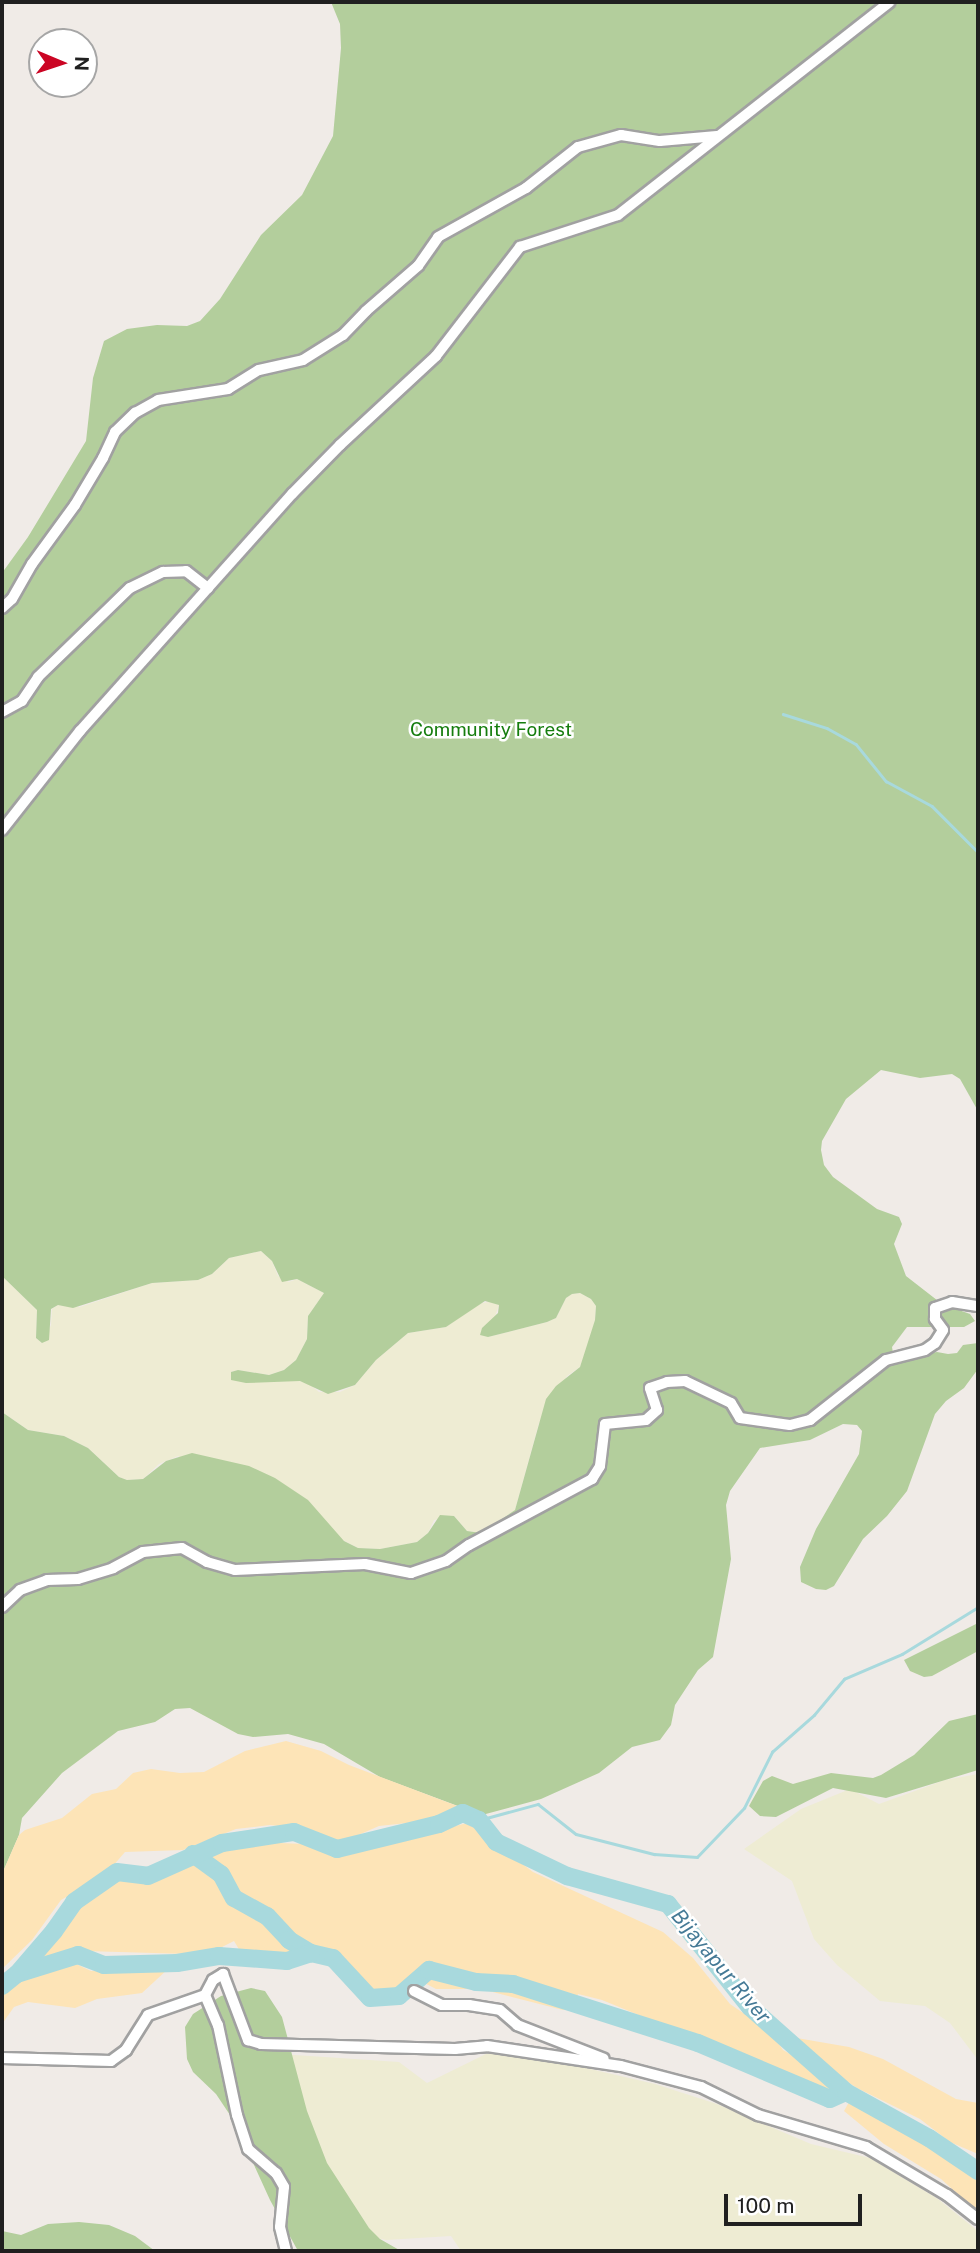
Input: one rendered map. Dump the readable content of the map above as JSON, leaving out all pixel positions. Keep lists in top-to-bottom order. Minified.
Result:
{"water":["Bijayapur River"],"parks":["Community Forest"],"scale_bar":"100 m","north":"right"}
